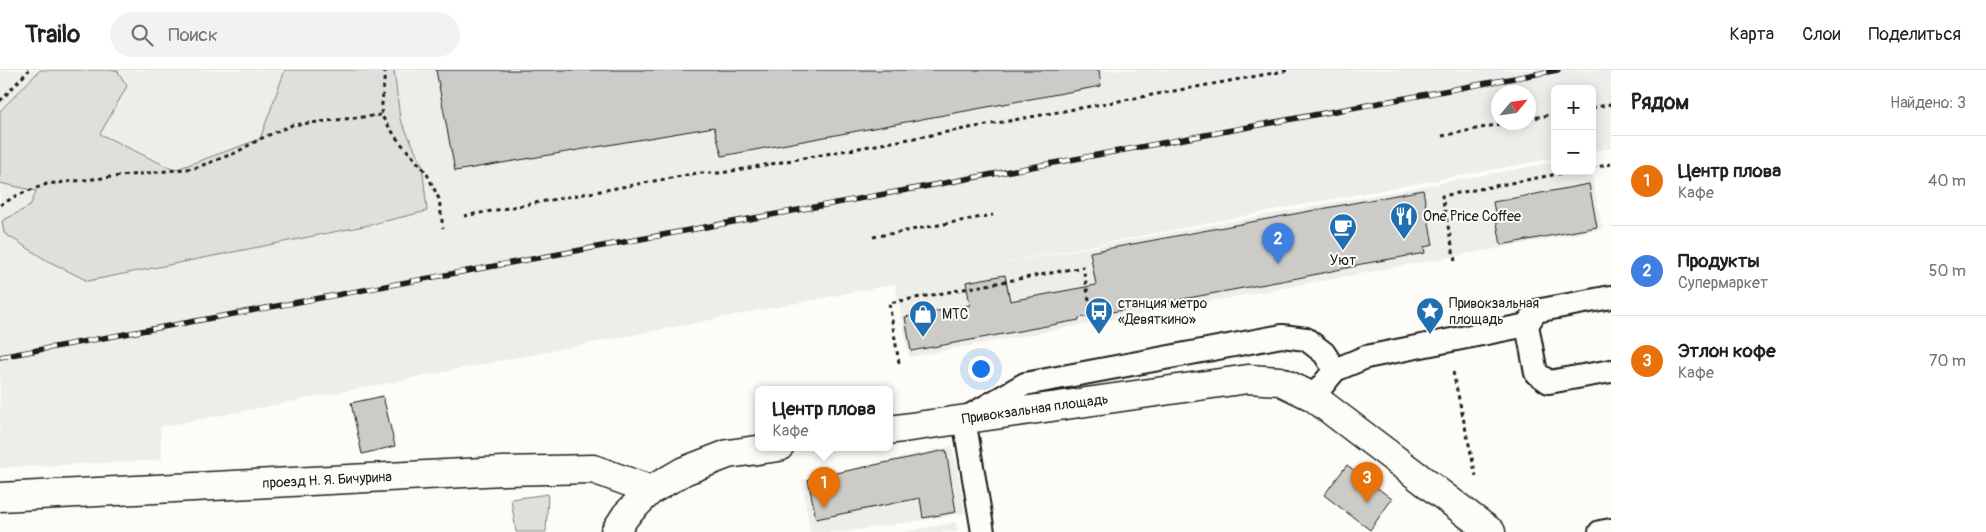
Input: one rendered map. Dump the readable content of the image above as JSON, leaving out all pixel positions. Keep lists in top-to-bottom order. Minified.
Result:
{"streets":{"street":["Привокзальная площадь","проезд Н. Я. Бичурина"]},"places":{"restaurant":["One Price Coffee"],"cafe":["Уют"],"bus stop":["станция метро «Девяткино»"],"place":["Привокзальная площадь"],"shop":["МТС"]},"north":"top right","page":{"header":"Trailo","search":"Поиск","nav":["Карта","Слои","Поделиться"],"heading":["Рядом","Найдено: 3"],"map_buttons":["+","−"],"list":[{"mark":"1","name":"Центр плова","note":"Кафе","value":"40 m"},{"mark":"2","name":"Продукты","note":"Супермаркет","value":"50 m"},{"mark":"3","name":"Этлон кофе","note":"Кафе","value":"70 m"}],"pins":["2","3","1"],"popup":["Центр плова","Кафе"]}}
